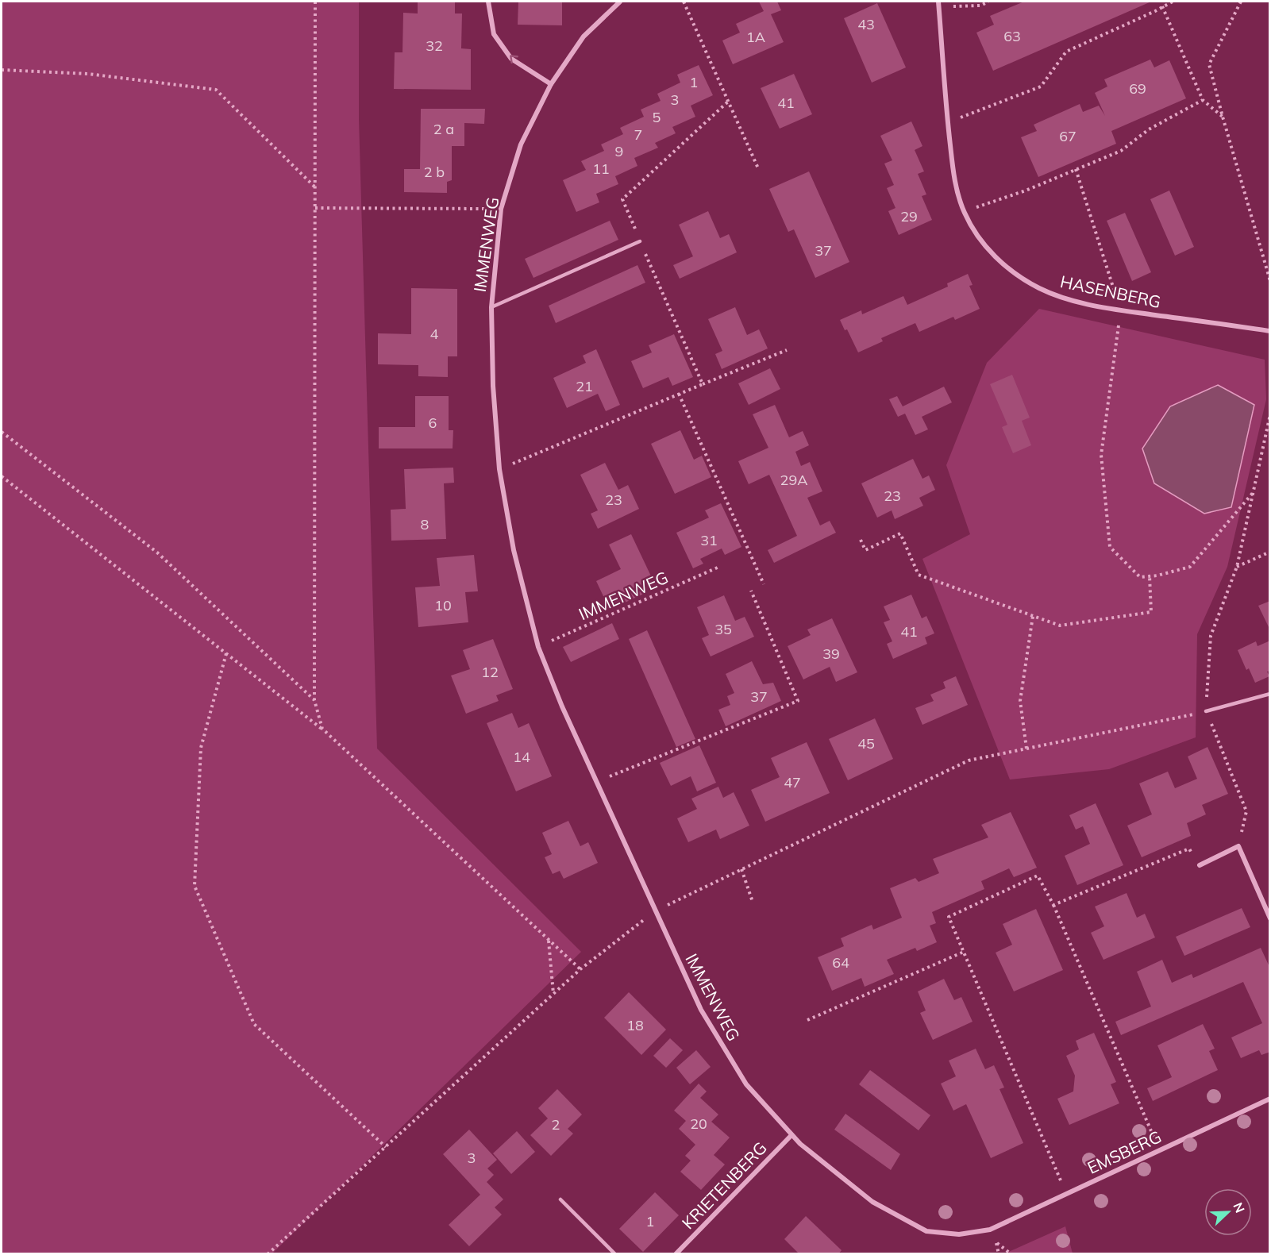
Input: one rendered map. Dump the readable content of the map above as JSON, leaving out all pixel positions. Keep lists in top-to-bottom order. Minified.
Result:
{"streets":{"street":["IMMENWEG","HASENBERG","EMSBERG","KRIETENBERG"]},"crossings":[["IMMENWEG","EMSBERG"],["IMMENWEG","KRIETENBERG"]],"house_numbers":["43","63","1A","32","1","69","3","41","5","2 a","7","67","9","11","2 b","29","37","4","21","6","29A","23","23","8","31","10","35","41","39","12","37","45","14","47","64","18","20","2","3","1"],"north":"top right"}
